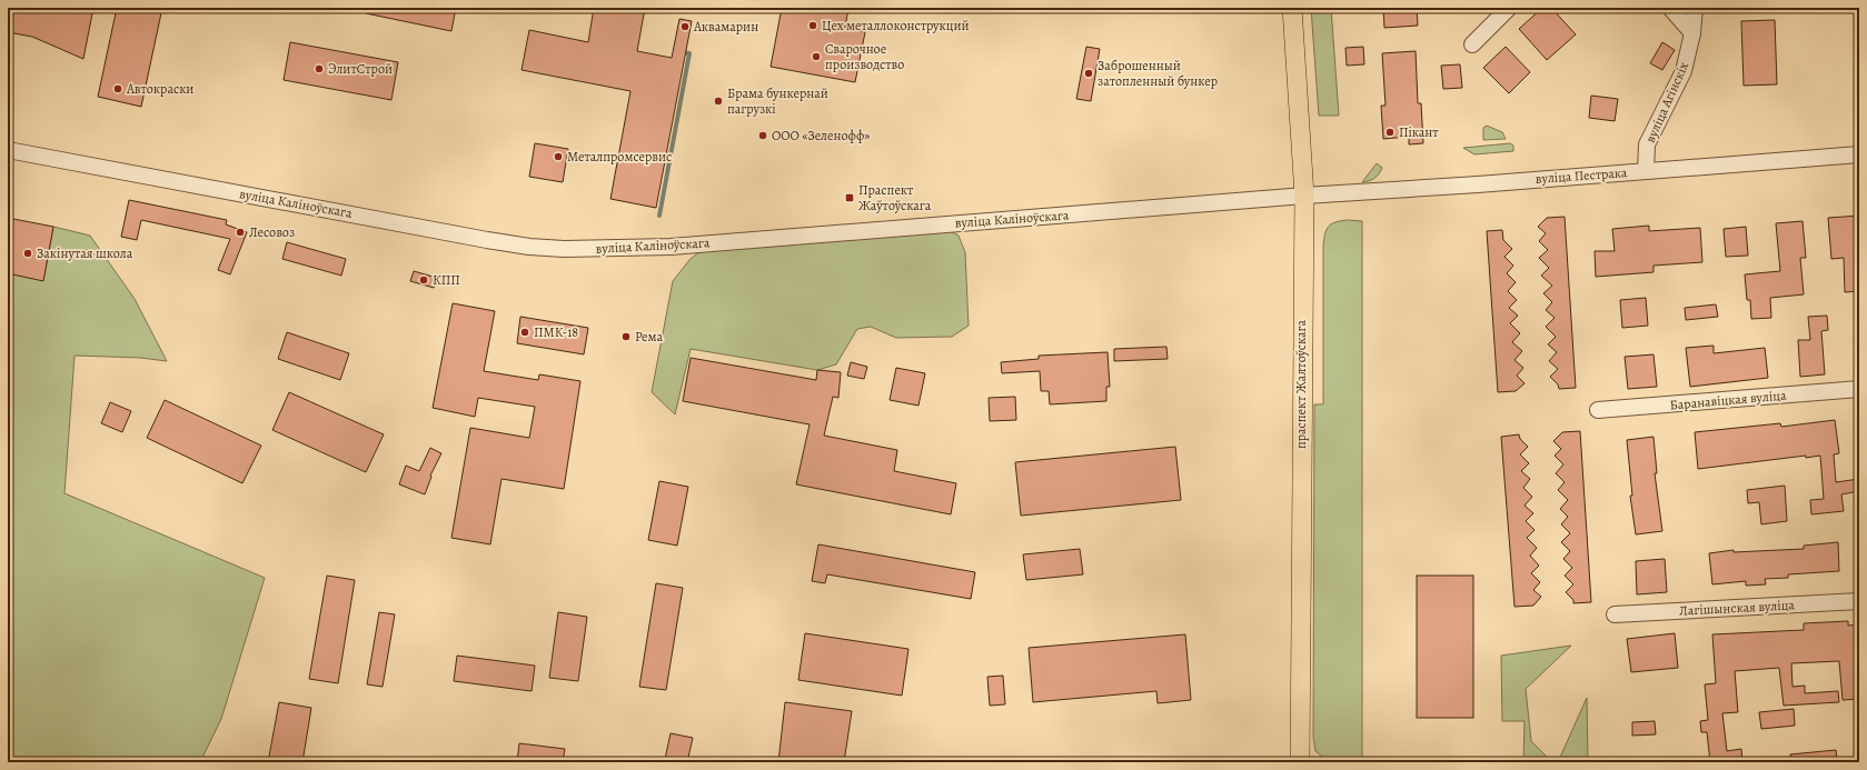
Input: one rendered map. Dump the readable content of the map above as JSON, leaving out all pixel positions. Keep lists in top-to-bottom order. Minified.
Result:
{"streets":{"main road":["праспект Жалтоўскага"],"street":["вуліца Агінскіх","вуліца Пестрака","вуліца Каліноўскага","Баранавіцкая вуліца","Лагішынская вуліца"]},"crossings":[["вуліца Агінскіх","вуліца Пестрака"],["вуліца Пестрака","вуліца Каліноўскага"],["вуліца Пестрака","праспект Жалтоўскага"],["вуліца Каліноўскага","праспект Жалтоўскага"]],"places":{"other":["Цех металлоконструкций","Аквамарин","Сварочное производство","ЭлитСтрой","Заброшенный затопленный бункер","Автокраски","Брама бункернай пагрузкі","Пікант","ООО «Зеленофф»","Металпромсервис","Лесовоз","Закінутая школа","КПП","ПМК-18","Рема"],"transit":["Праспект Жаўтоўскага"]}}
